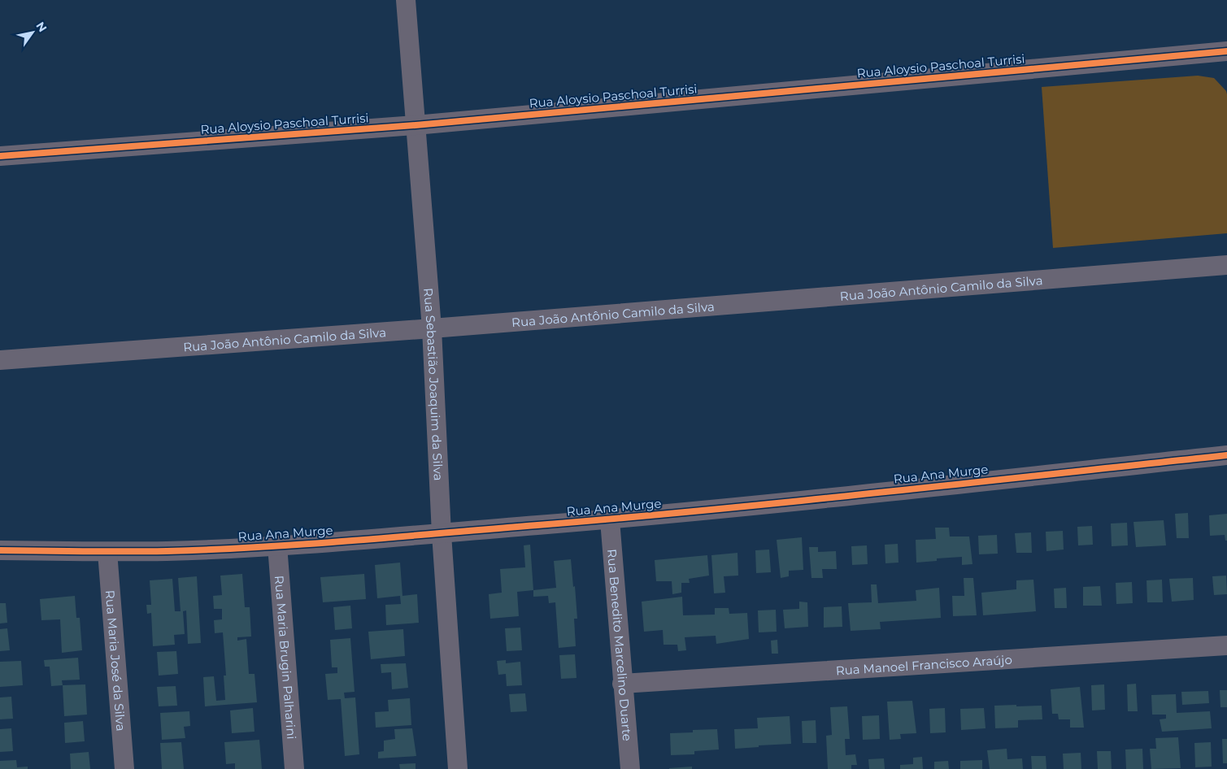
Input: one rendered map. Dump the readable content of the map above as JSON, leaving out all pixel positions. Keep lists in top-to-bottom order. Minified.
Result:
{"streets":{"street":["Rua Aloysio Paschoal Turrisi","Rua João Antônio Camilo da Silva","Rua Sebastião Joaquim da Silva","Rua Ana Murge","Rua Benedito Marcelino Duarte","Rua Maria Brugin Palharini","Rua Maria José da Silva","Rua Manoel Francisco Araújo"]},"crossings":[["Rua Aloysio Paschoal Turrisi","Rua Sebastião Joaquim da Silva"],["Rua João Antônio Camilo da Silva","Rua Sebastião Joaquim da Silva"],["Rua Sebastião Joaquim da Silva","Rua Ana Murge"],["Rua Ana Murge","Rua Benedito Marcelino Duarte"],["Rua Ana Murge","Rua Maria Brugin Palharini"],["Rua Ana Murge","Rua Maria José da Silva"],["Rua Benedito Marcelino Duarte","Rua Manoel Francisco Araújo"]],"north":"top right"}
